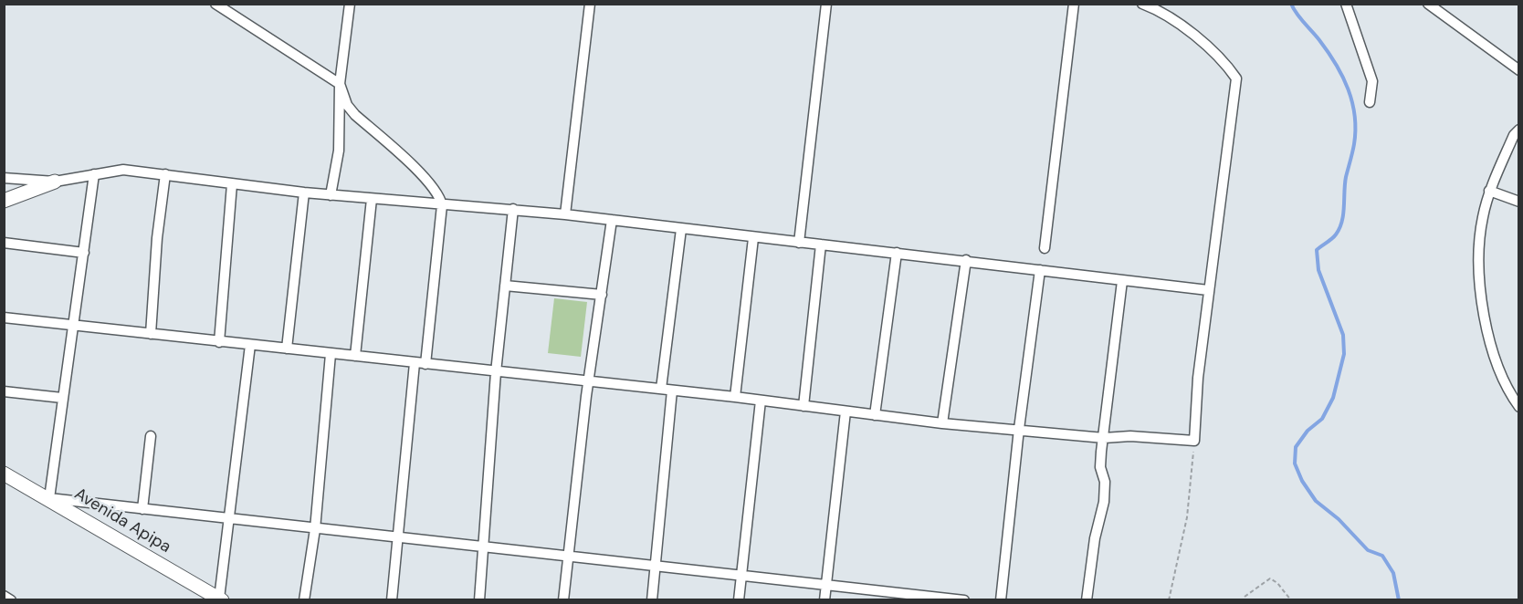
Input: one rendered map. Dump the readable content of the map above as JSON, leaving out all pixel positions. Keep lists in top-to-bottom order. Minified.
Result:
{"streets":{"street":["Avenida Apipa"]}}
